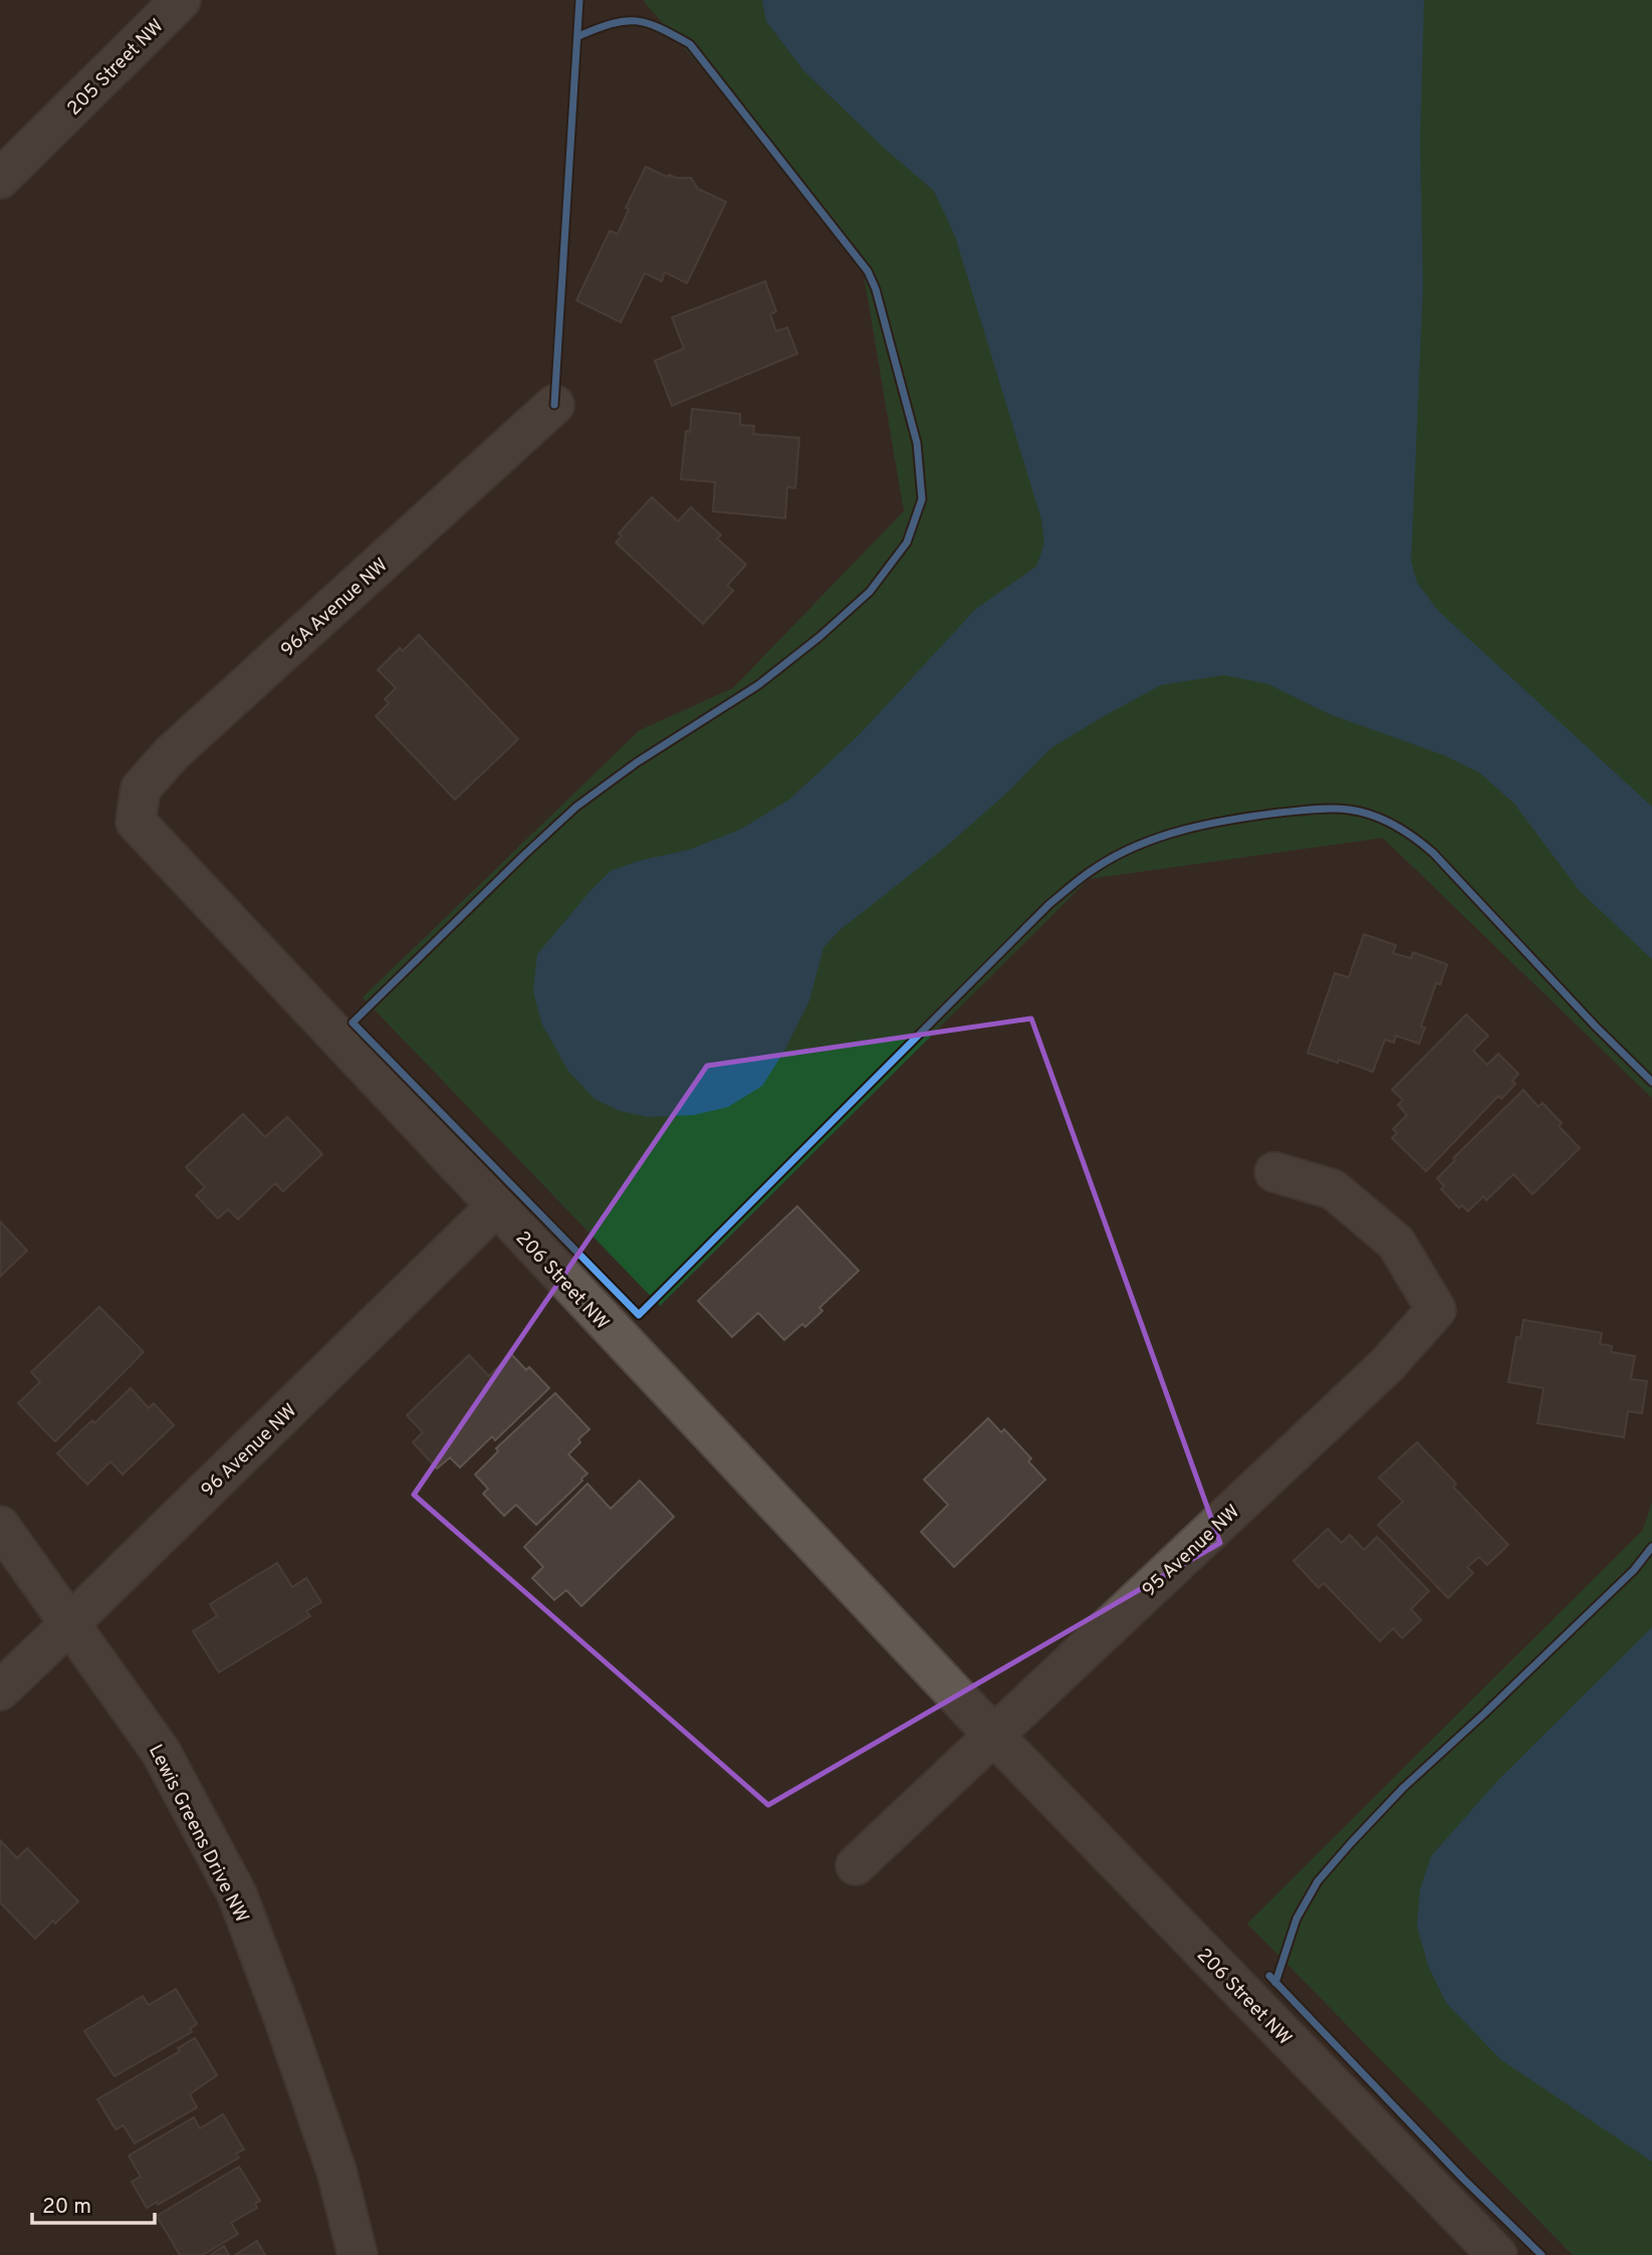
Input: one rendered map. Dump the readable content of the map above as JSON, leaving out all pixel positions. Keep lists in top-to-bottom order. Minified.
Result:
{"streets":{"street":["205 Street NW","96A Avenue NW","206 Street NW","96 Avenue NW","95 Avenue NW","Lewis Greens Drive NW"]},"crossings":[["96A Avenue NW","206 Street NW"],["206 Street NW","96 Avenue NW"],["206 Street NW","95 Avenue NW"],["96 Avenue NW","Lewis Greens Drive NW"]],"scale_bar":"20 m"}
